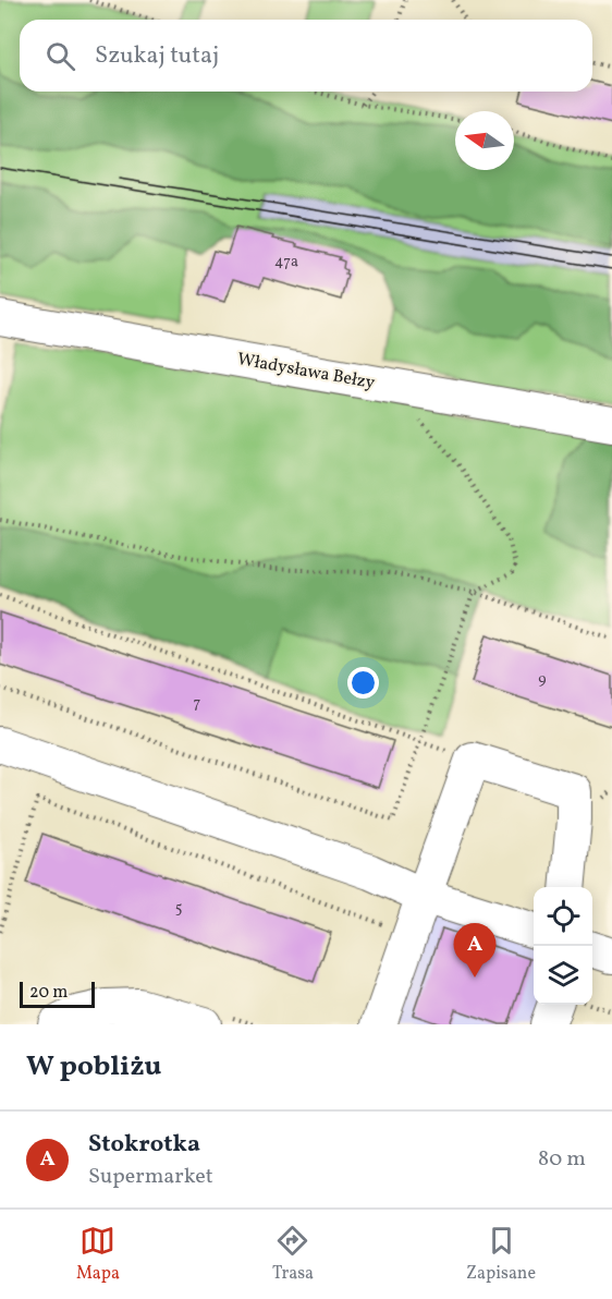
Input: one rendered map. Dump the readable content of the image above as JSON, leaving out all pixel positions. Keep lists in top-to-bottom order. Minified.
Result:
{"streets":{"street":["Władysława Bełzy"]},"house_numbers":["47a","9","7","5"],"scale_bar":"20 m","north":"left","page":{"search":"Szukaj tutaj","pins":"A","scale":"20 m","heading":"W pobliżu","list":[{"mark":"A","name":"Stokrotka","note":"Supermarket","value":"80 m"}],"nav":["Mapa","Trasa","Zapisane"]}}
